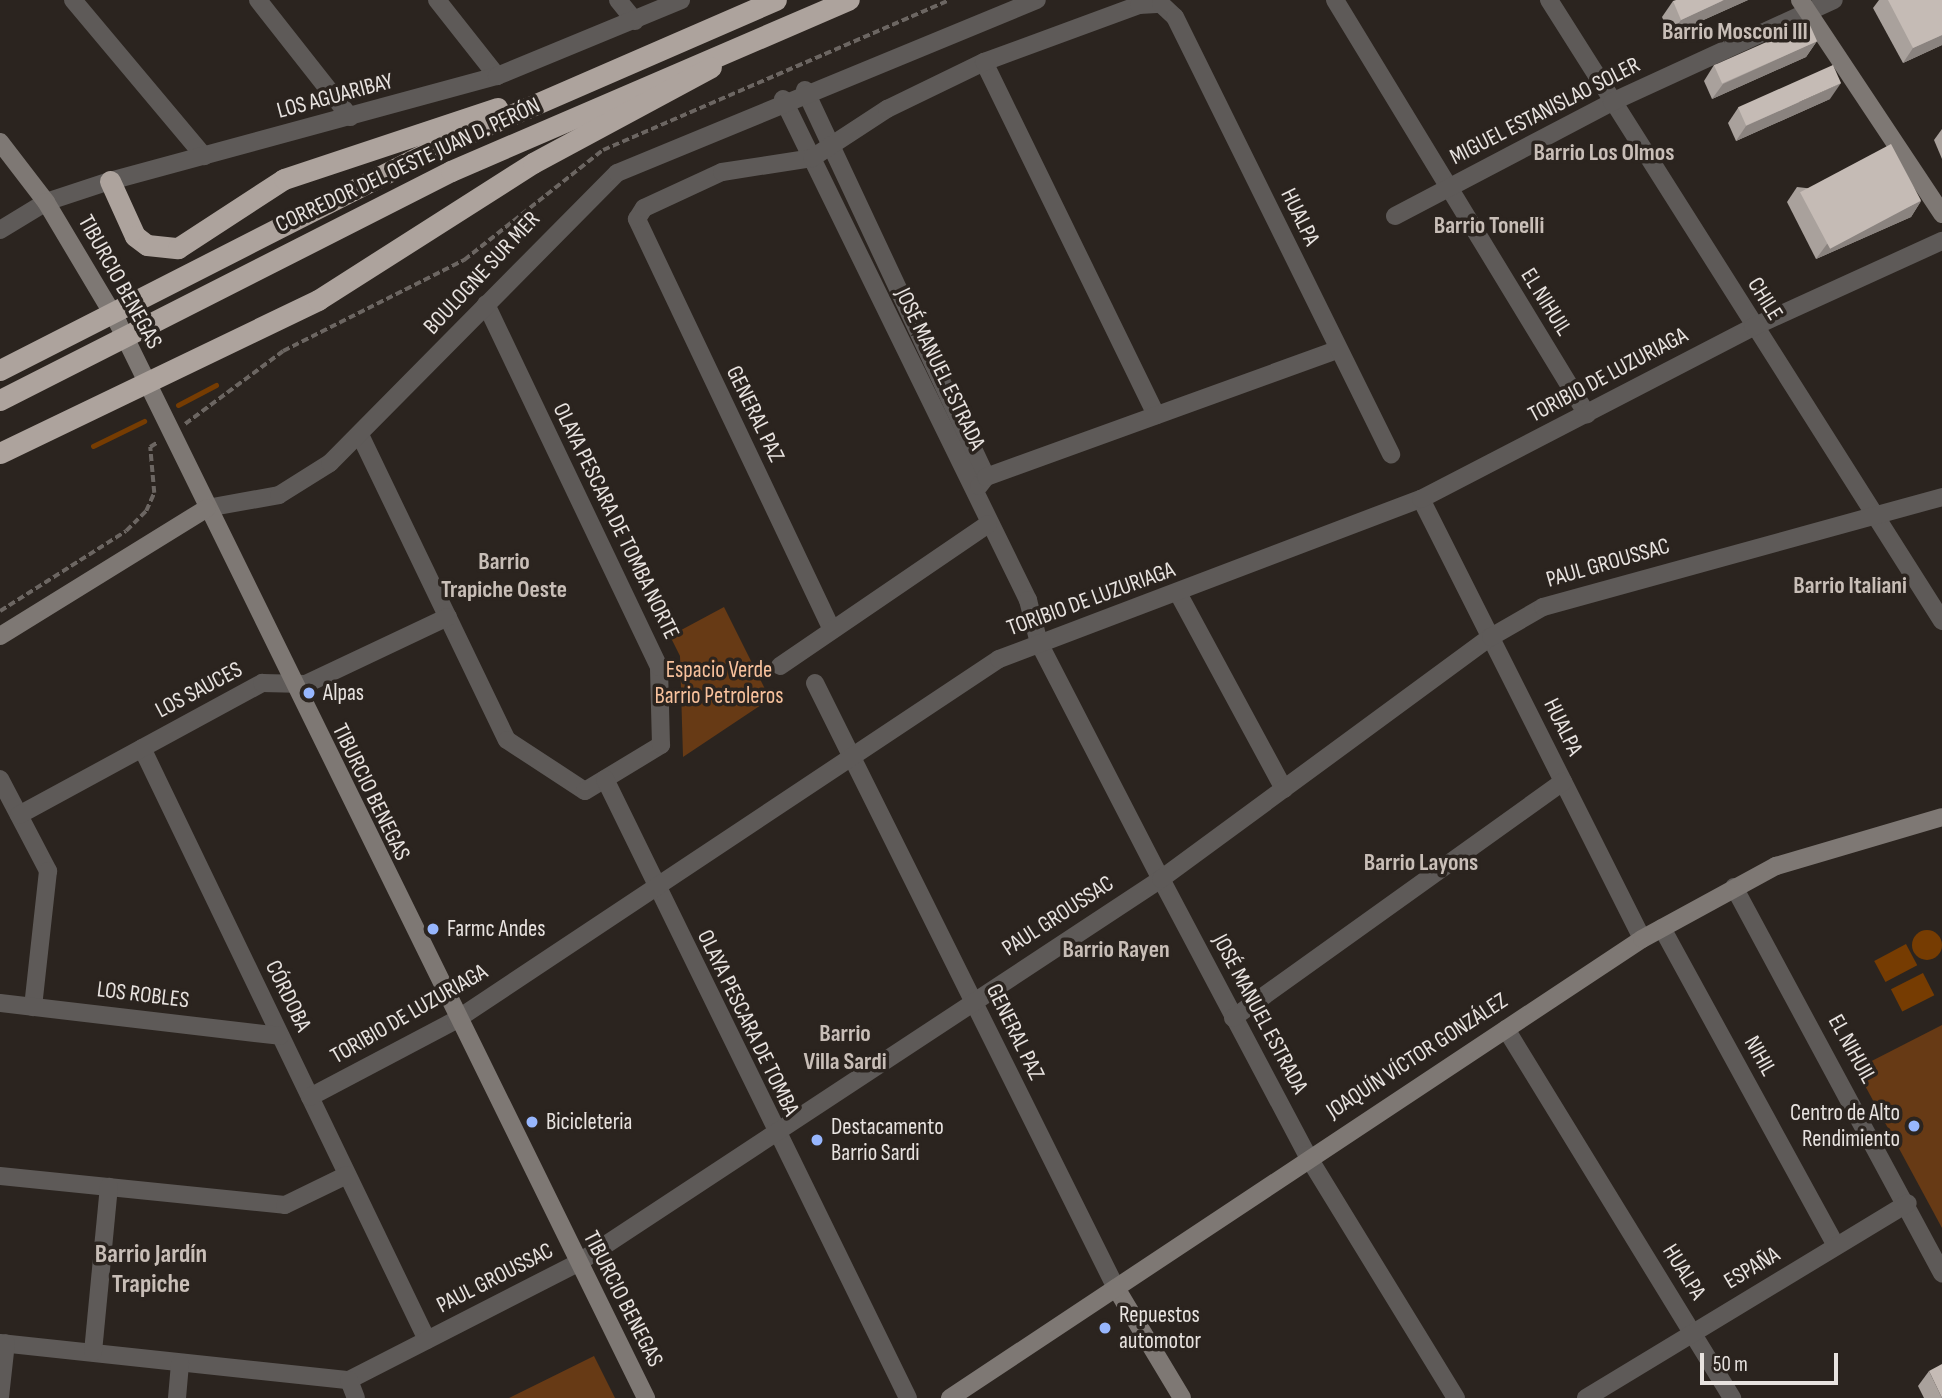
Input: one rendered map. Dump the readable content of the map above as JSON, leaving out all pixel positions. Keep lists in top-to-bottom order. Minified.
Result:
{"streets":{"highway":["CORREDOR DEL OESTE JUAN D. PERÓN"],"main road":["BOULOGNE SUR MER","TIBURCIO BENEGAS","GENERAL PAZ","JOAQUÍN VÍCTOR GONZÁLEZ"],"street":["LOS AGUARIBAY","MIGUEL ESTANISLAO SOLER","HUALPA","CHILE","EL NIHUIL","JOSÉ MANUEL ESTRADA","TORIBIO DE LUZURIAGA","OLAYA PESCARA DE TOMBA NORTE","PAUL GROUSSAC","LOS SAUCES","LOS ROBLES","CÓRDOBA","OLAYA PESCARA DE TOMBA","NIHIL","ESPAÑA"]},"crossings":[["LOS AGUARIBAY","TIBURCIO BENEGAS"],["MIGUEL ESTANISLAO SOLER","CHILE"],["MIGUEL ESTANISLAO SOLER","EL NIHUIL"],["HUALPA","TORIBIO DE LUZURIAGA"],["HUALPA","PAUL GROUSSAC"],["HUALPA","JOAQUÍN VÍCTOR GONZÁLEZ"],["HUALPA","ESPAÑA"],["BOULOGNE SUR MER","TIBURCIO BENEGAS"],["BOULOGNE SUR MER","JOSÉ MANUEL ESTRADA"],["BOULOGNE SUR MER","OLAYA PESCARA DE TOMBA NORTE"],["TIBURCIO BENEGAS","TORIBIO DE LUZURIAGA"],["TIBURCIO BENEGAS","PAUL GROUSSAC"],["TIBURCIO BENEGAS","LOS SAUCES"],["CHILE","TORIBIO DE LUZURIAGA"],["CHILE","PAUL GROUSSAC"],["EL NIHUIL","TORIBIO DE LUZURIAGA"],["EL NIHUIL","JOAQUÍN VÍCTOR GONZÁLEZ"],["EL NIHUIL","ESPAÑA"],["JOSÉ MANUEL ESTRADA","TORIBIO DE LUZURIAGA"],["JOSÉ MANUEL ESTRADA","GENERAL PAZ"],["JOSÉ MANUEL ESTRADA","PAUL GROUSSAC"],["JOSÉ MANUEL ESTRADA","JOAQUÍN VÍCTOR GONZÁLEZ"],["TORIBIO DE LUZURIAGA","GENERAL PAZ"],["TORIBIO DE LUZURIAGA","CÓRDOBA"],["TORIBIO DE LUZURIAGA","OLAYA PESCARA DE TOMBA"],["GENERAL PAZ","PAUL GROUSSAC"],["GENERAL PAZ","JOAQUÍN VÍCTOR GONZÁLEZ"],["OLAYA PESCARA DE TOMBA NORTE","OLAYA PESCARA DE TOMBA"],["PAUL GROUSSAC","CÓRDOBA"],["PAUL GROUSSAC","OLAYA PESCARA DE TOMBA"],["LOS SAUCES","CÓRDOBA"],["LOS ROBLES","CÓRDOBA"],["JOAQUÍN VÍCTOR GONZÁLEZ","NIHIL"],["NIHIL","ESPAÑA"]],"districts":["Barrio Mosconi III","Barrio Los Olmos","Barrio Tonelli","Barrio Trapiche Oeste","Barrio Italiani","Barrio Layons","Barrio Rayen","Barrio Villa Sardi","Barrio Jardín Trapiche"],"parks":["Espacio Verde Barrio Petroleros"],"places":["Alpas","Farmc Andes","Bicicleteria","Centro de Alto Rendimiento","Destacamento Barrio Sardi","Repuestos automotor"],"scale_bar":"50 m"}
